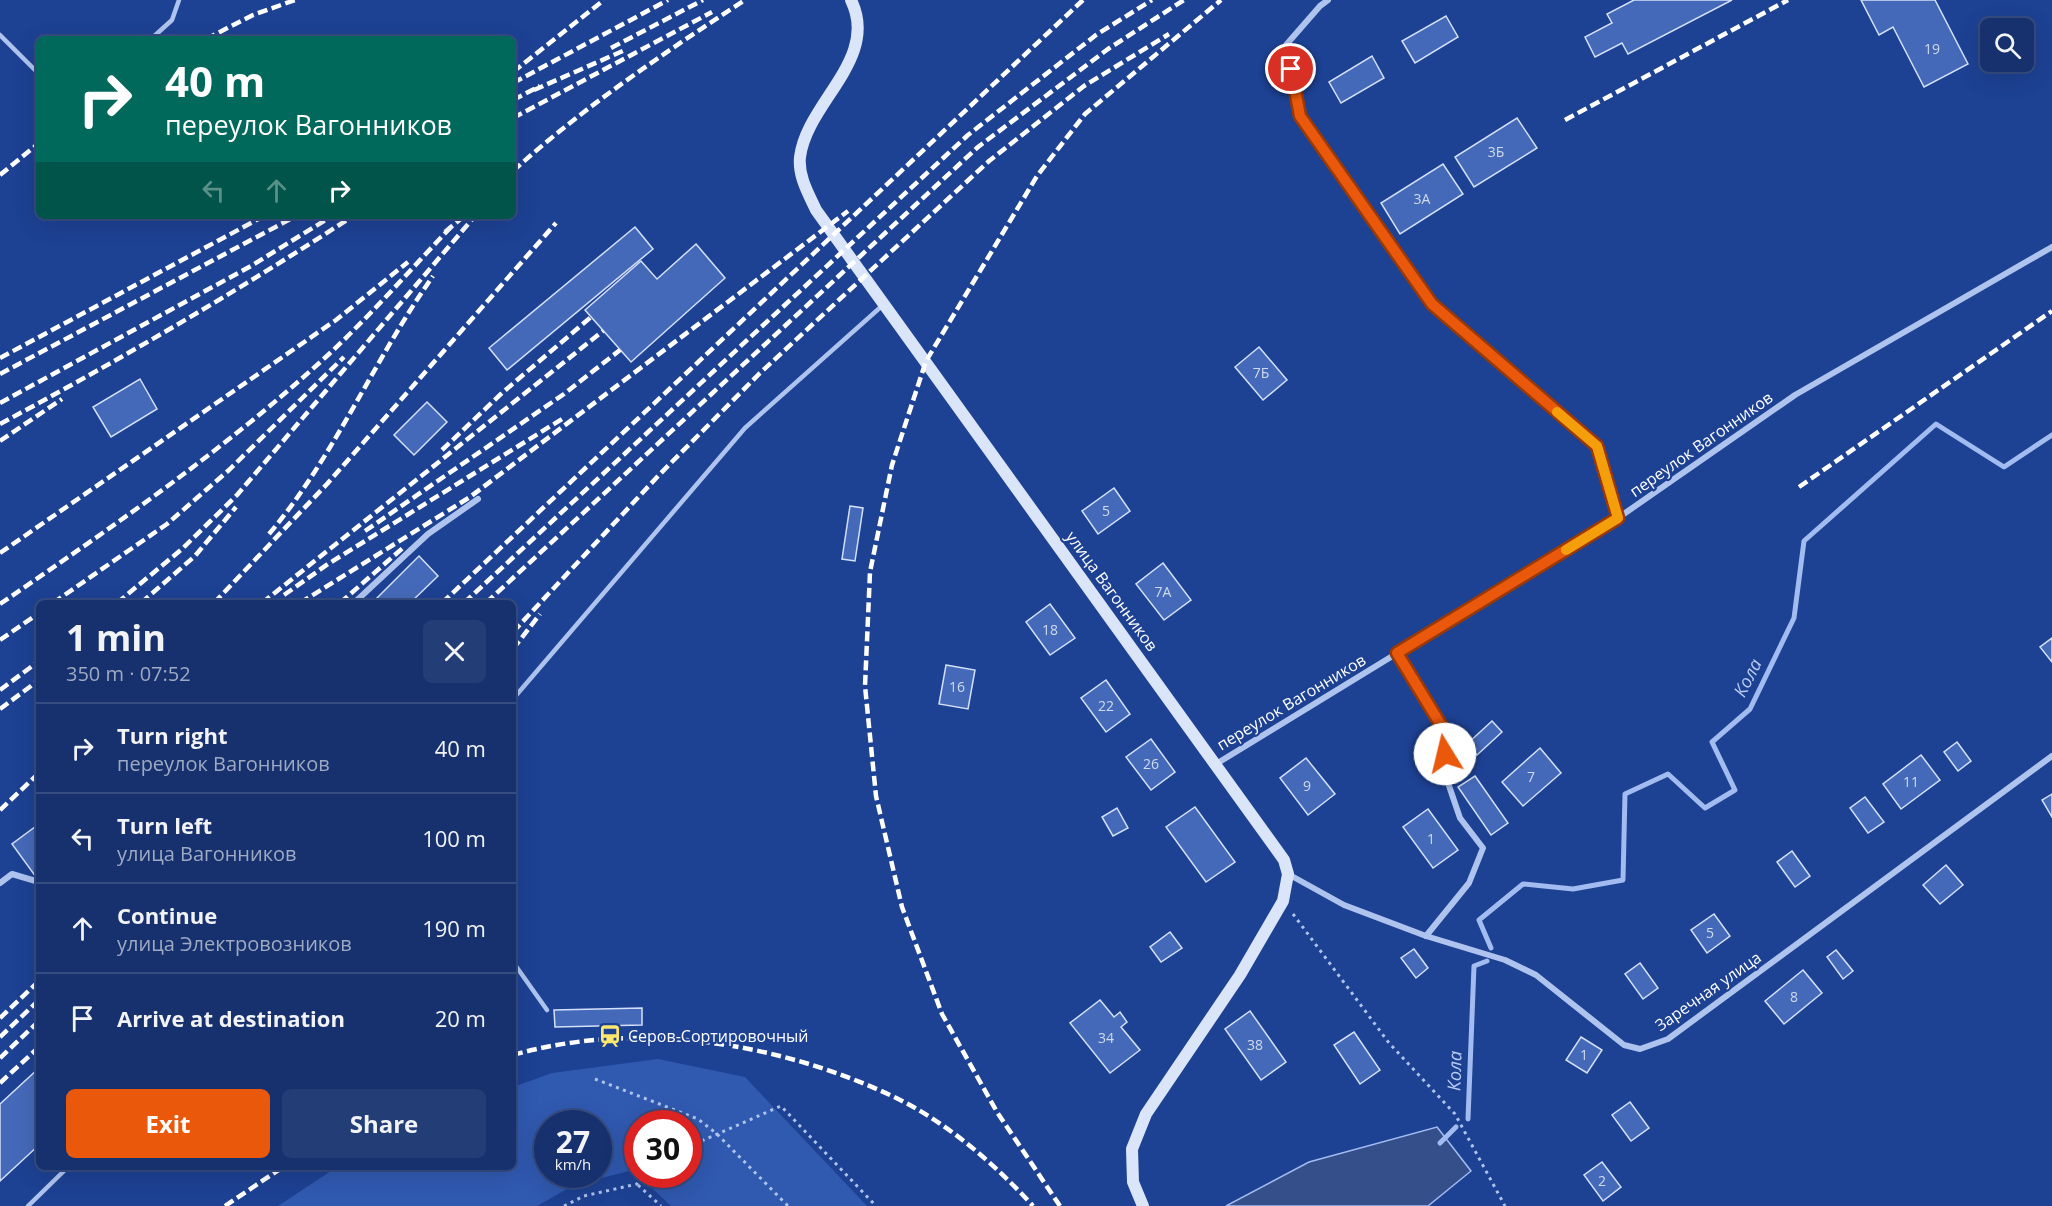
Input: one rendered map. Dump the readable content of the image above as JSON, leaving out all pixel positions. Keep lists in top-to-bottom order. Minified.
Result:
{"streets":{"street":["переулок Вагонников","улица Вагонников","Заречная улица"]},"crossings":[["переулок Вагонников","улица Вагонников"],["улица Вагонников","Заречная улица"]],"water":["Кола"],"places":{"station":["Серов-Сортировочный"]},"house_numbers":["19","3Б","3А","7Б","5","7А","18","16","22","26","7","11","9","1","5","8","34","38","1","2"],"page":{"turn":["40 m","переулок Вагонников"],"heading":["1 min","350 m · 07:52"],"list":[{"name":"Turn right","note":"переулок Вагонников","value":"40 m"},{"name":"Turn left","note":"улица Вагонников","value":"100 m"},{"name":"Continue","note":"улица Электровозников","value":"190 m"},{"name":"Arrive at destination","value":"20 m"}],"buttons":["Exit","Share"],"speed":"27 km/h","limit":"30"}}
